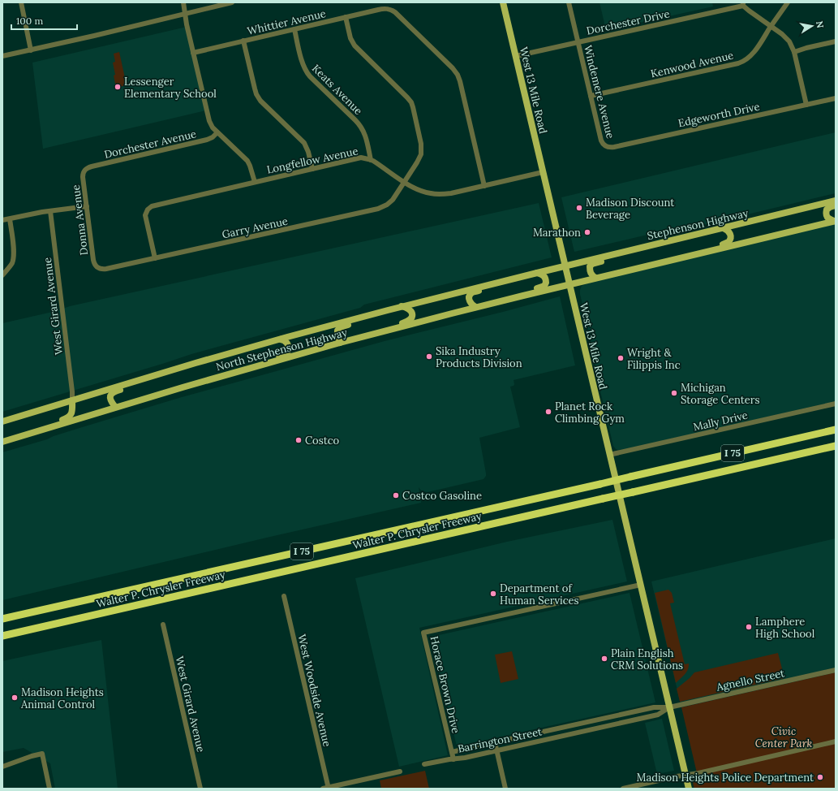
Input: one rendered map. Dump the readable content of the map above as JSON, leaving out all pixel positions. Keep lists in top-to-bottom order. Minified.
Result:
{"streets":{"highway":["I 75","Walter P. Chrysler Freeway"],"main road":["West 13 Mile Road","Stephenson Highway","North Stephenson Highway"],"street":["Whittier Avenue","Dorchester Drive","Kenwood Avenue","Keats Avenue","Windemere Avenue","Edgeworth Drive","Dorchester Avenue","Longfellow Avenue","Donna Avenue","Garry Avenue","West Girard Avenue","Mally Drive","Agnello Street","Horace Brown Drive","West Woodside Avenue","Barrington Street"]},"crossings":[["Whittier Avenue","Keats Avenue"],["Whittier Avenue","Longfellow Avenue"],["Whittier Avenue","Garry Avenue"],["Dorchester Drive","West 13 Mile Road"],["Dorchester Drive","Windemere Avenue"],["Kenwood Avenue","Windemere Avenue"],["Keats Avenue","Longfellow Avenue"],["West 13 Mile Road","Longfellow Avenue"],["West 13 Mile Road","Stephenson Highway"],["West 13 Mile Road","North Stephenson Highway"],["West 13 Mile Road","Mally Drive"],["West 13 Mile Road","Agnello Street"],["West 13 Mile Road","Horace Brown Drive"],["West 13 Mile Road","Barrington Street"],["Windemere Avenue","Edgeworth Drive"],["Dorchester Avenue","Donna Avenue"],["Longfellow Avenue","Garry Avenue"],["Donna Avenue","Garry Avenue"],["Stephenson Highway","North Stephenson Highway"],["West Girard Avenue","North Stephenson Highway"],["Agnello Street","Barrington Street"],["Horace Brown Drive","Barrington Street"]],"parks":["Civic Center Park"],"places":["Lessenger Elementary School","Madison Discount Beverage","Marathon","Sika Industry Products Division","Wright & Filippis Inc","Michigan Storage Centers","Planet Rock Climbing Gym","Costco","Costco Gasoline","Department of Human Services","Lamphere High School","Plain English CRM Solutions","Madison Heights Animal Control","Madison Heights Police Department"],"scale_bar":"100 m","north":"right"}
